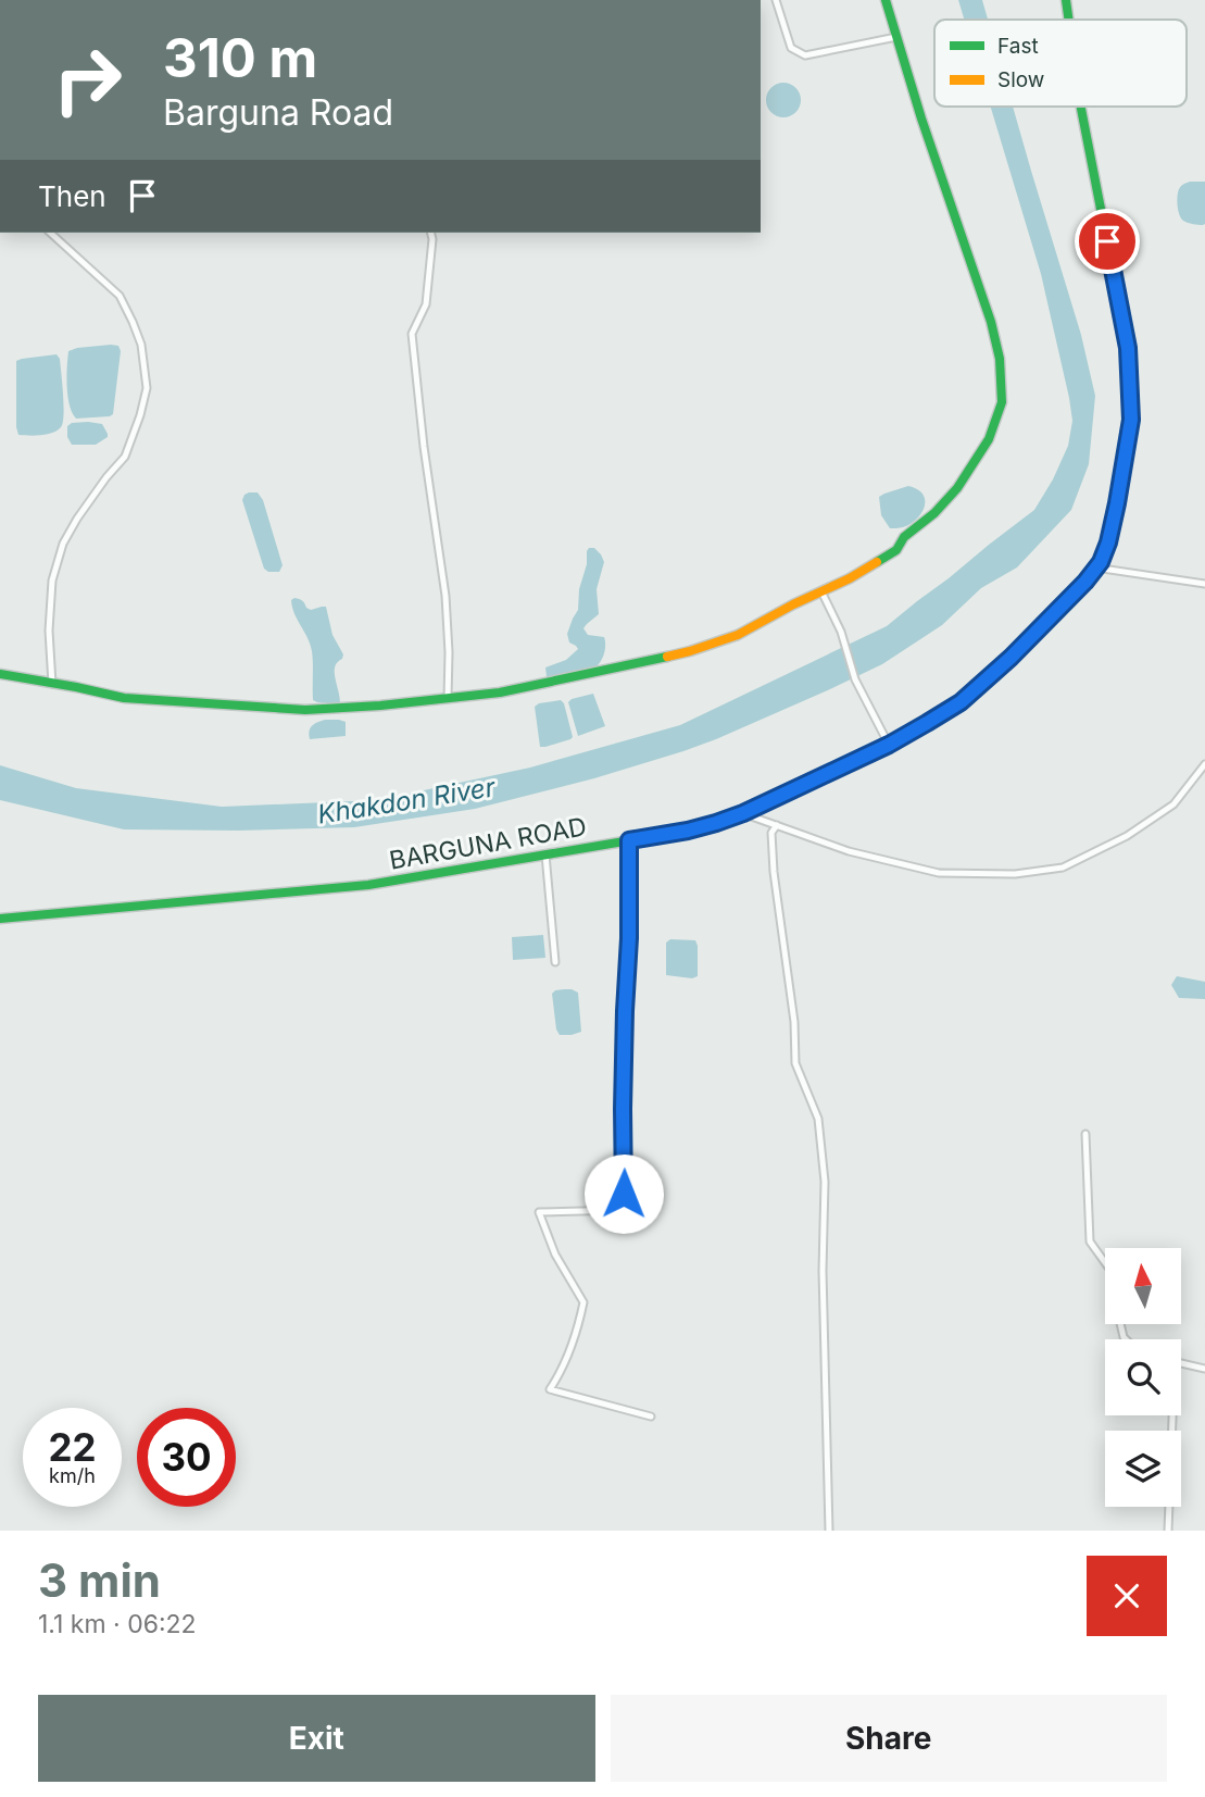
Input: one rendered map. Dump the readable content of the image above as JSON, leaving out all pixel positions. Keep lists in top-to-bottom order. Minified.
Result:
{"streets":{"main road":["BARGUNA ROAD"]},"water":["Khakdon River"],"legend":["Fast","Slow"],"north":"top","page":{"turn":["310 m","Barguna Road"],"then":"Then","speed":"22 km/h","limit":"30","heading":["3 min","1.1 km · 06:22"],"buttons":["Exit","Share"]}}
